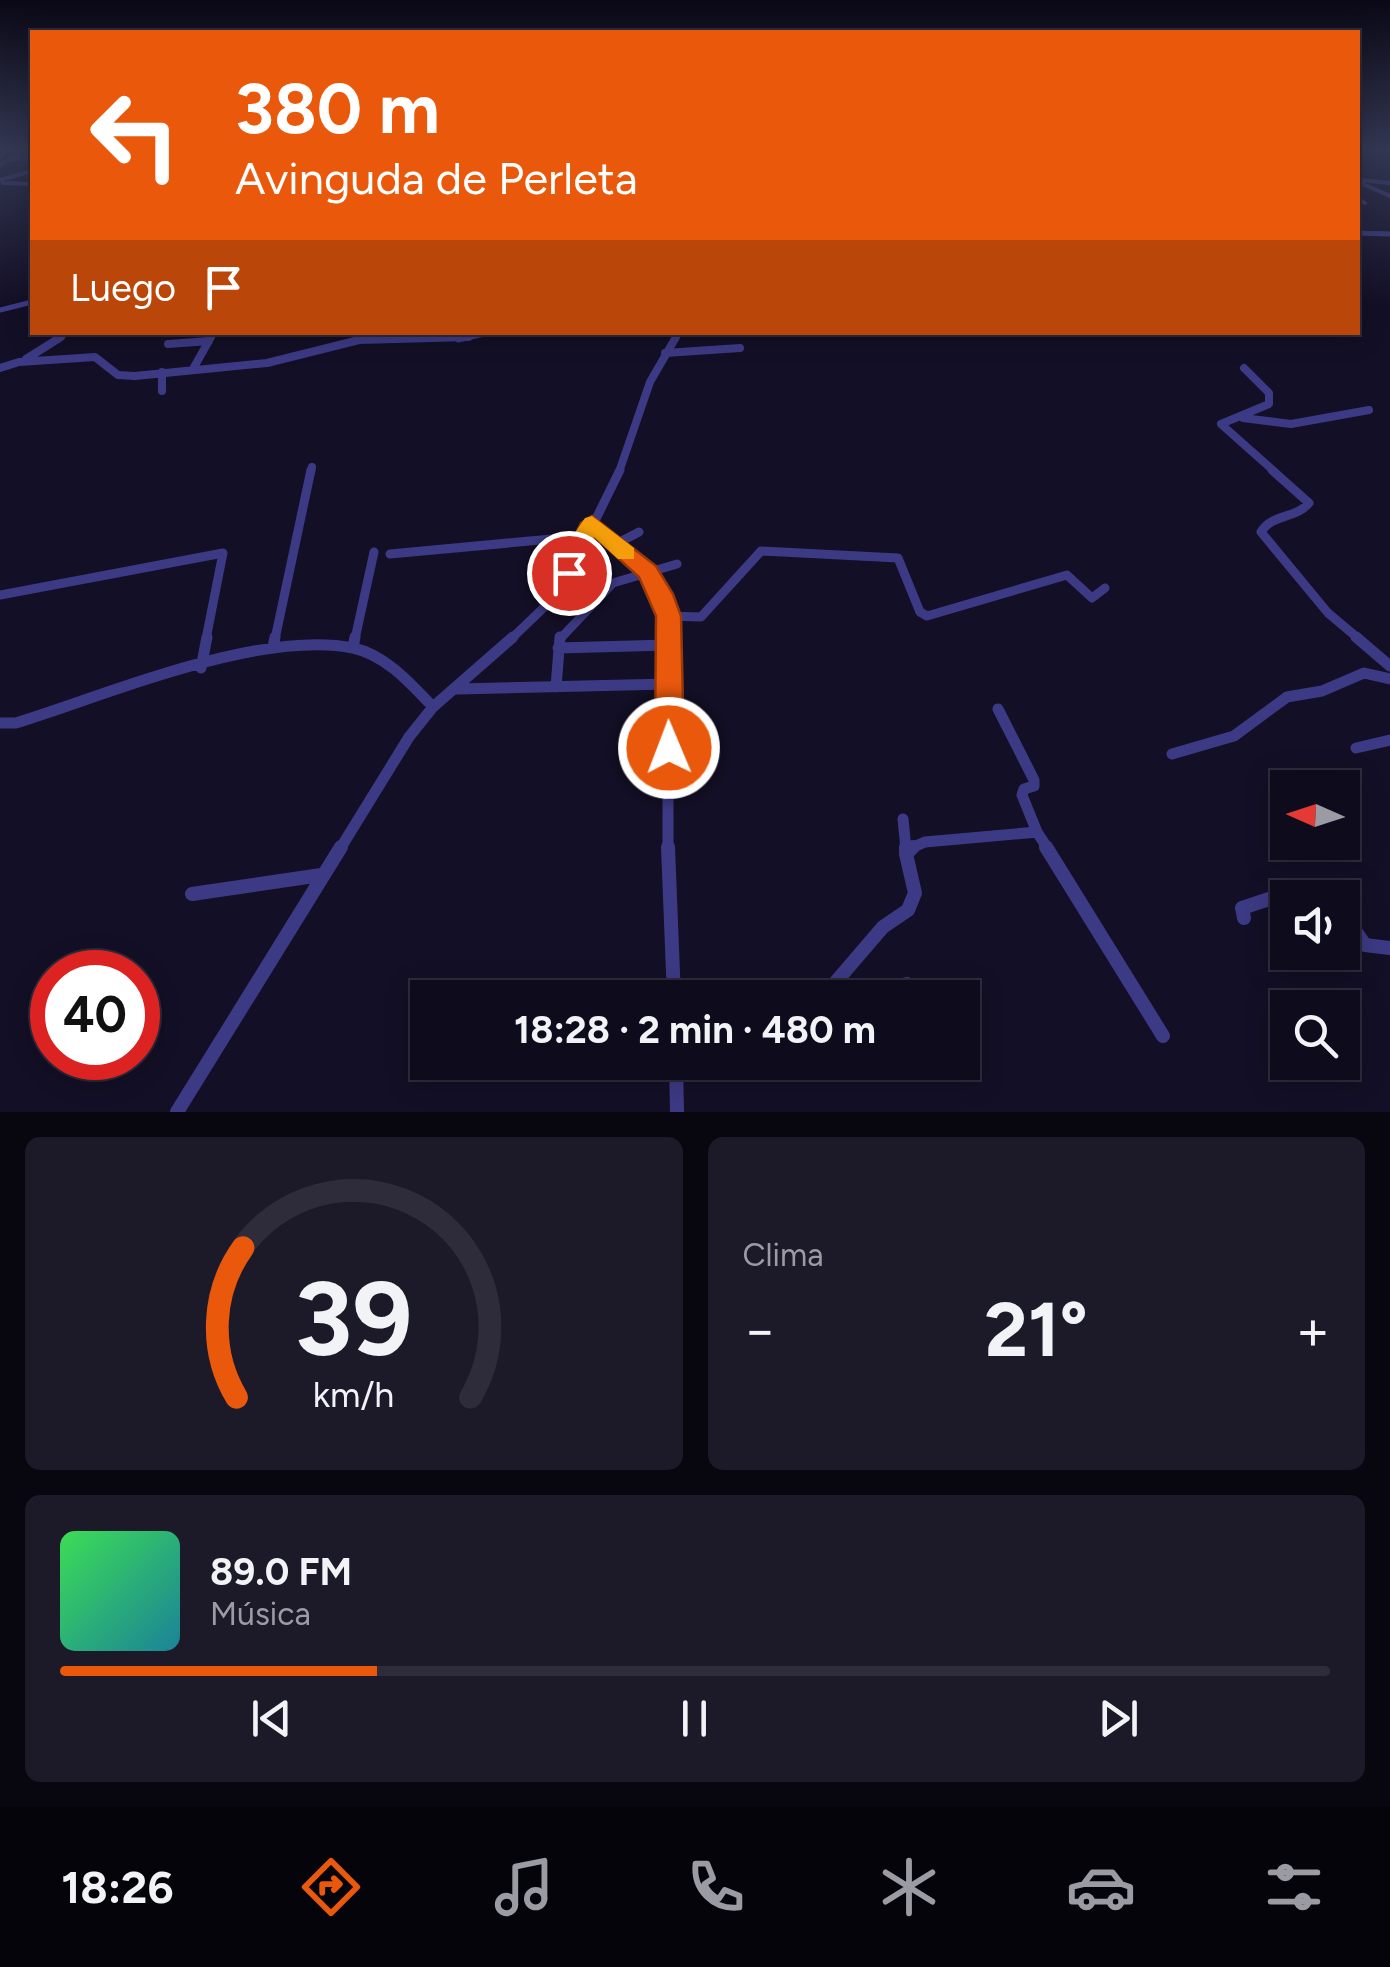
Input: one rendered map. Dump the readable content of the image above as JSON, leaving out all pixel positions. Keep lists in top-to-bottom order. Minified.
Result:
{"north":"left","page":{"turn":["380 m","Avinguda de Perleta"],"then":"Luego","limit":"40","trip":"18:28 · 2 min · 480 m","tile":"Clima","heat":["−","21°","+"],"song":["89.0 FM","Música"],"tabs":"18:26","gauge":["39","km/h"]}}
